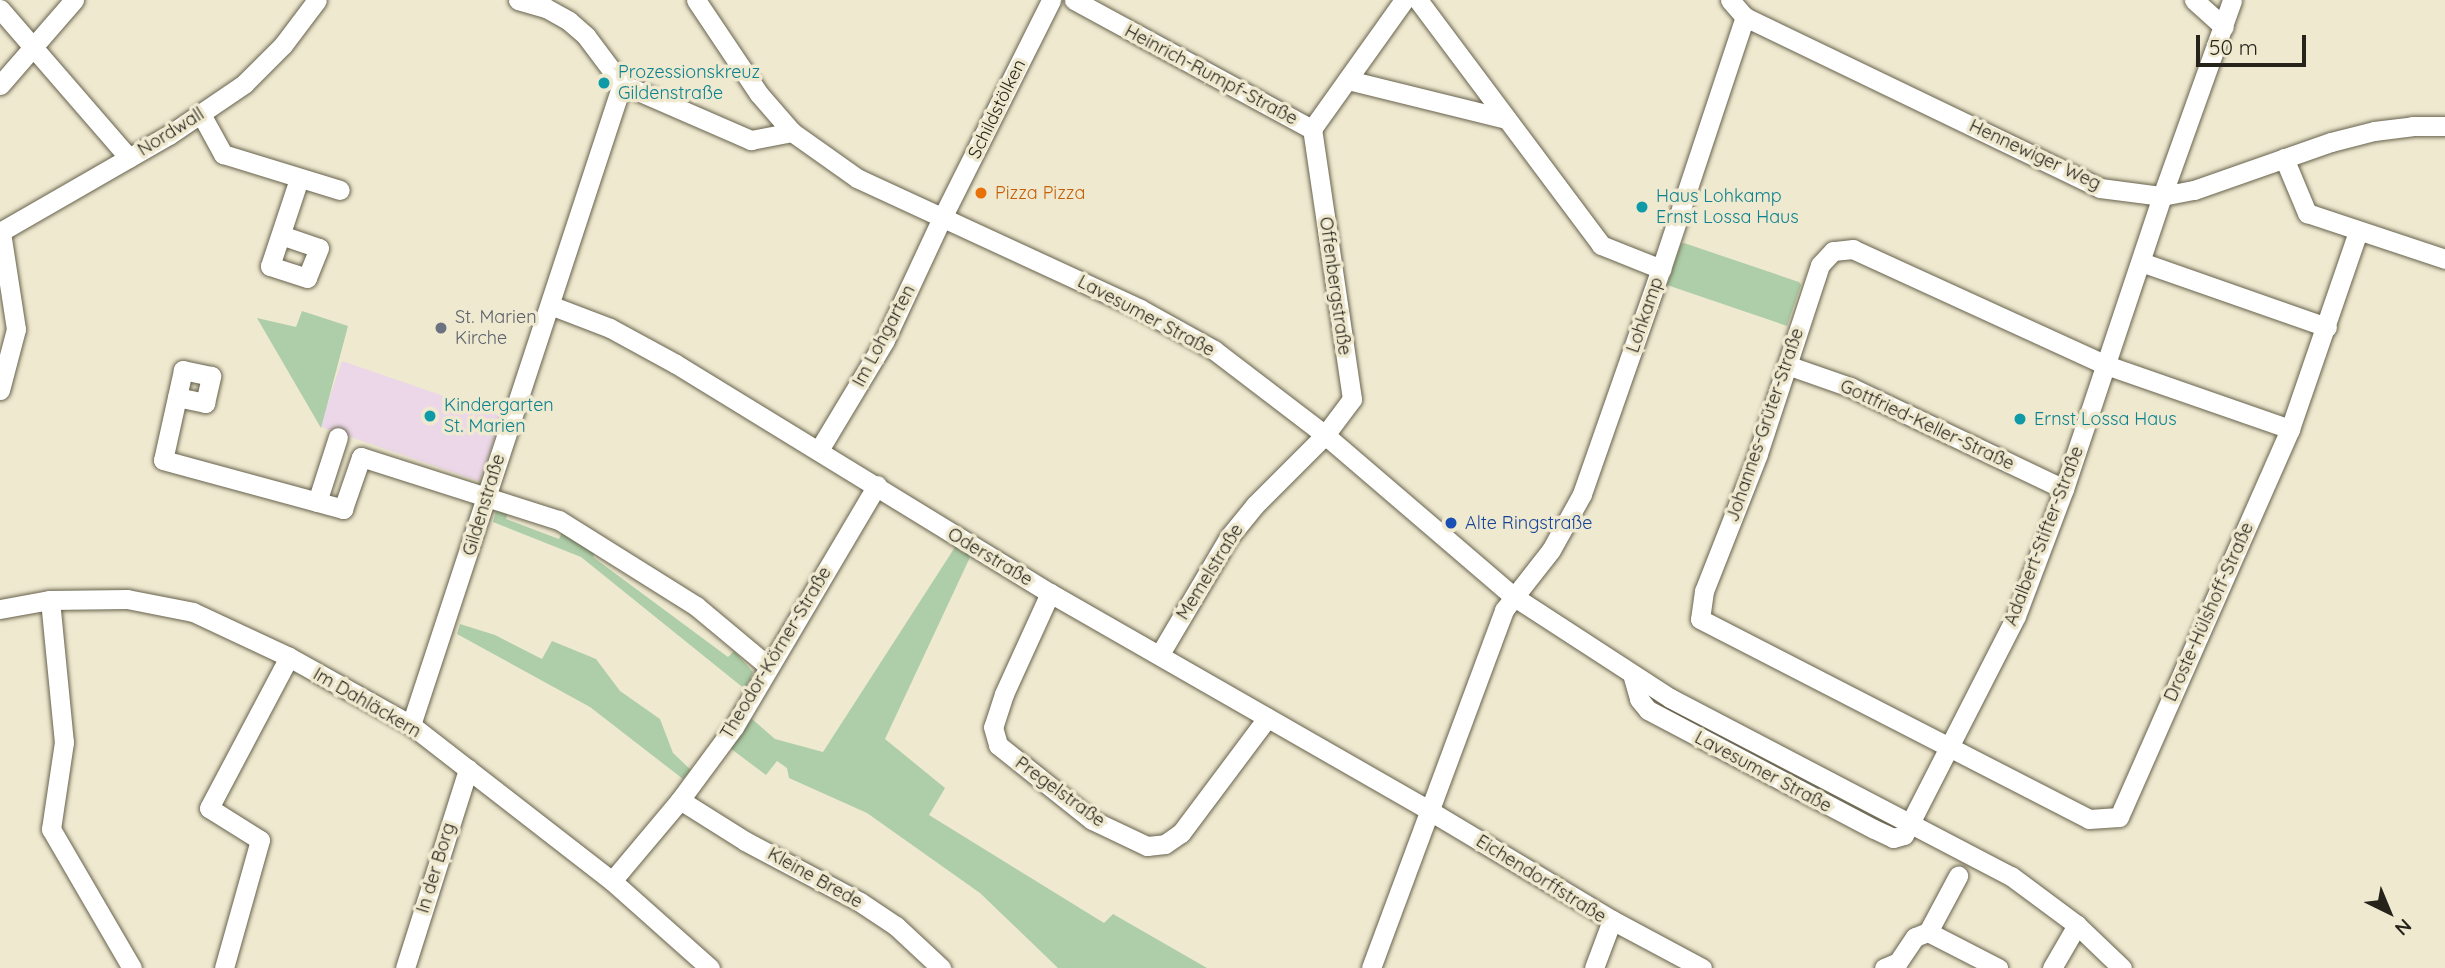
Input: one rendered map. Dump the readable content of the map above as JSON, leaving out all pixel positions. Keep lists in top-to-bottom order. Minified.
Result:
{"streets":{"street":["Heinrich-Rumpf-Straße","Schildstölken","Nordwall","Hennewiger Weg","Offenbergstraße","Lohkamp","Lavesumer Straße","Im Lohgarten","Johannes-Grüter-Straße","Gottfried-Keller-Straße","Gildenstraße","Adalbert-Stifter-Straße","Oderstraße","Memelstraße","Droste-Hülshoff-Straße","Theodor-Körner-Straße","Im Dahläckern","Pregelstraße","In der Borg","Kleine Brede","Eichendorffstraße"]},"crossings":[["Heinrich-Rumpf-Straße","Offenbergstraße"],["Schildstölken","Lavesumer Straße"],["Schildstölken","Im Lohgarten"],["Hennewiger Weg","Lohkamp"],["Hennewiger Weg","Adalbert-Stifter-Straße"],["Offenbergstraße","Lavesumer Straße"],["Offenbergstraße","Memelstraße"],["Lohkamp","Lavesumer Straße"],["Lavesumer Straße","Im Lohgarten"],["Lavesumer Straße","Adalbert-Stifter-Straße"],["Lavesumer Straße","Memelstraße"],["Im Lohgarten","Oderstraße"],["Johannes-Grüter-Straße","Gottfried-Keller-Straße"],["Johannes-Grüter-Straße","Adalbert-Stifter-Straße"],["Johannes-Grüter-Straße","Droste-Hülshoff-Straße"],["Gottfried-Keller-Straße","Adalbert-Stifter-Straße"],["Gildenstraße","Oderstraße"],["Gildenstraße","Im Dahläckern"],["Adalbert-Stifter-Straße","Droste-Hülshoff-Straße"],["Oderstraße","Memelstraße"],["Oderstraße","Theodor-Körner-Straße"],["Oderstraße","Pregelstraße"],["Oderstraße","Eichendorffstraße"],["Theodor-Körner-Straße","Im Dahläckern"],["Theodor-Körner-Straße","Kleine Brede"],["Im Dahläckern","In der Borg"]],"places":["Prozessionskreuz Gildenstraße","Pizza Pizza","Haus Lohkamp Ernst Lossa Haus","St. Marien Kirche","Kindergarten St. Marien","Ernst Lossa Haus","Alte Ringstraße"],"scale_bar":"50 m","north":"bottom right"}
